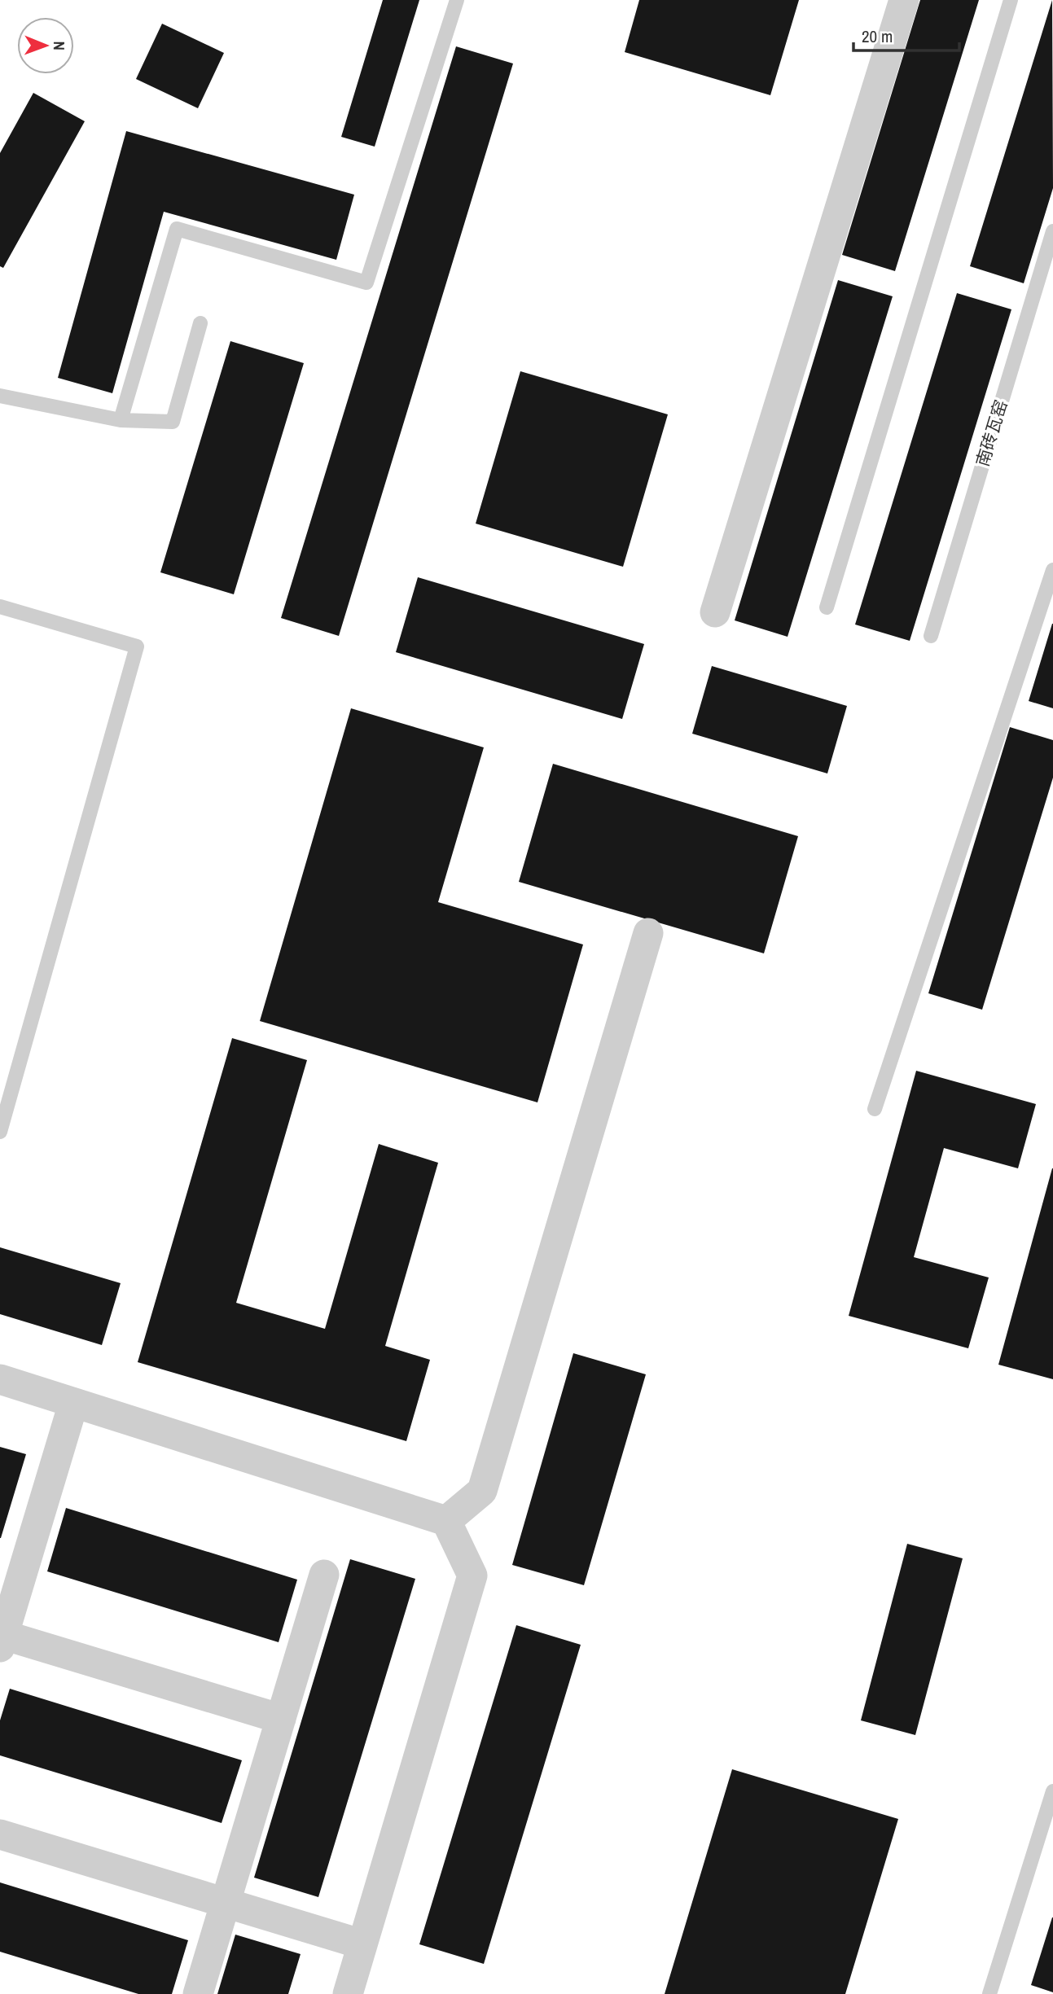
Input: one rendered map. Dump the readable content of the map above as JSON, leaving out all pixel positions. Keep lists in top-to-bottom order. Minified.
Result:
{"streets":{"lane":["南砖瓦窑"]},"scale_bar":"20 m","north":"right"}
